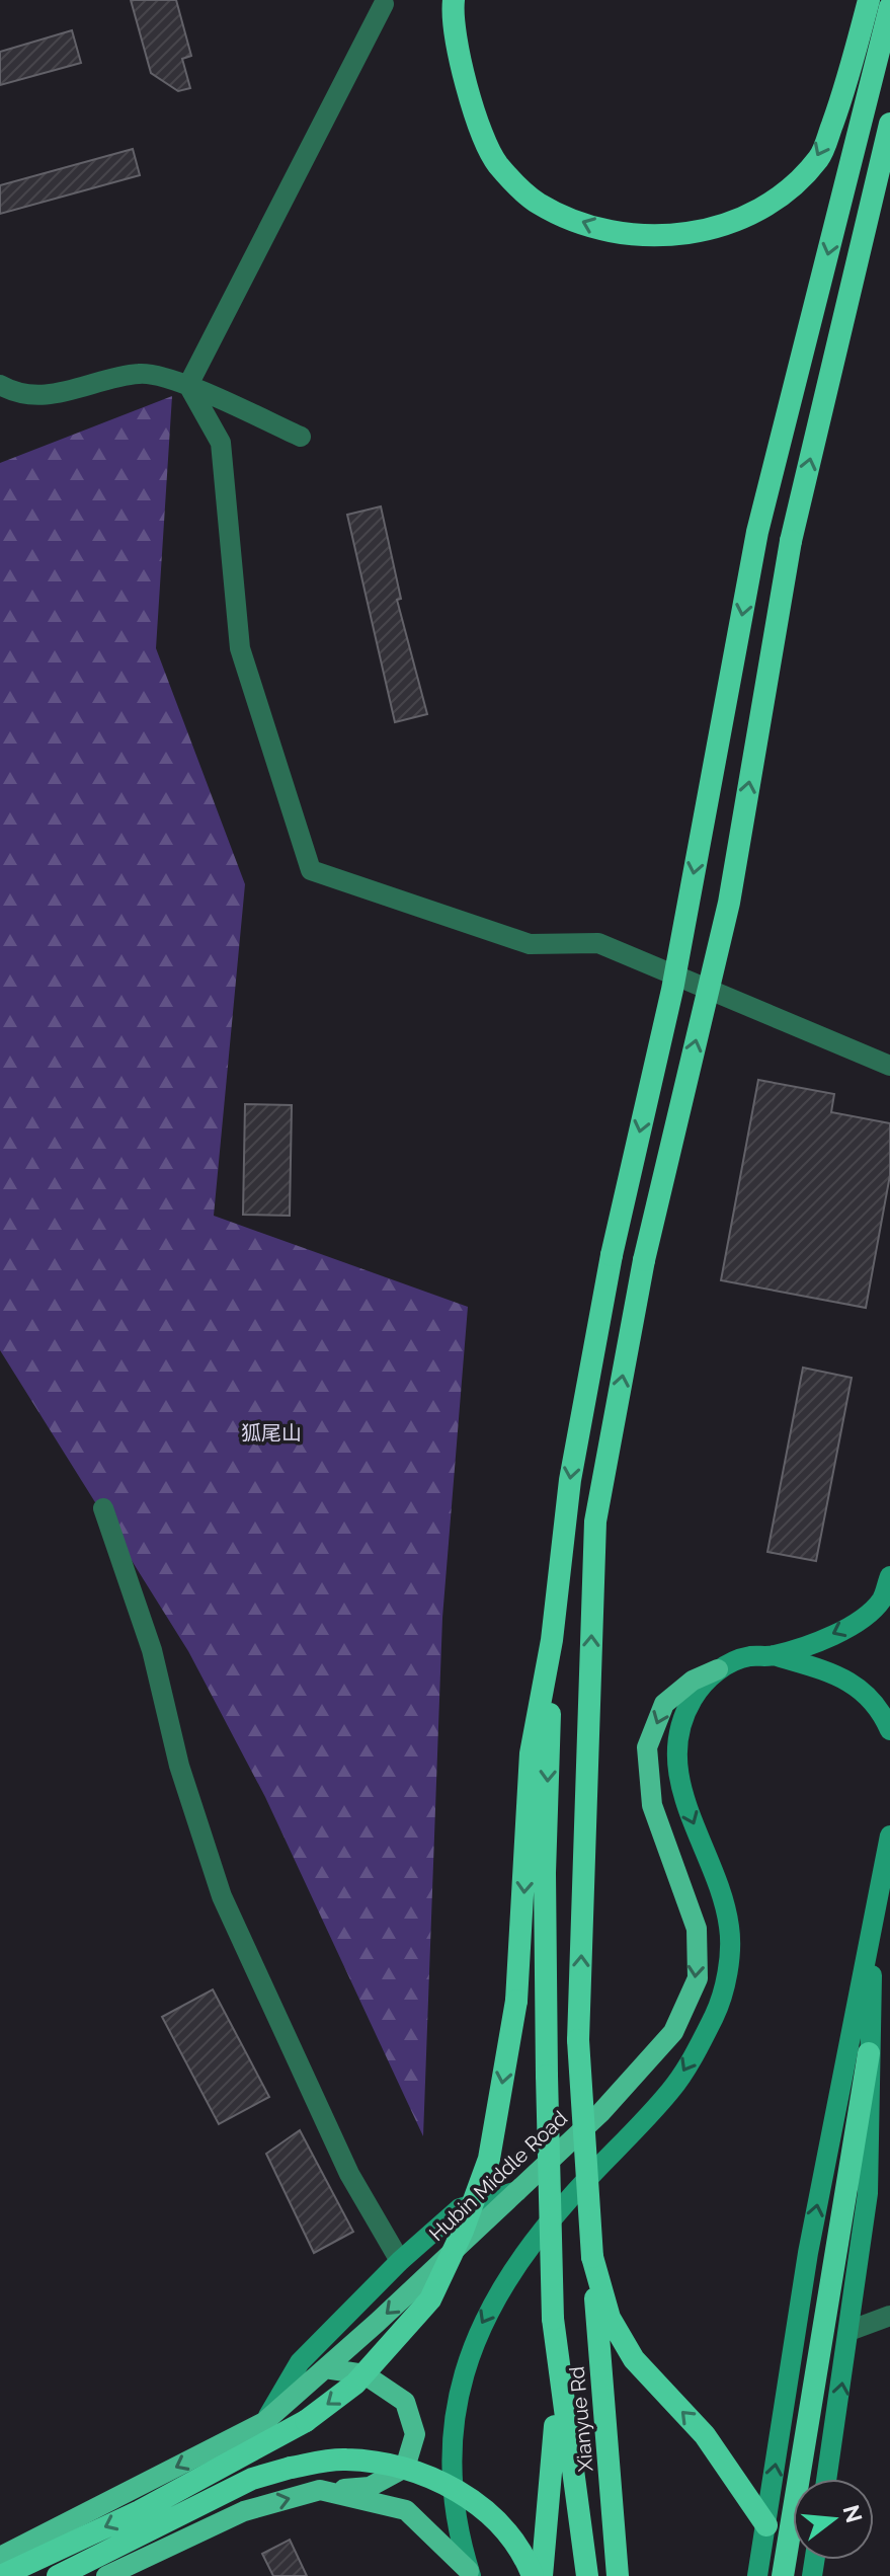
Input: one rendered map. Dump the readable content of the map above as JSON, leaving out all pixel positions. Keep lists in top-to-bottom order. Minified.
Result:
{"streets":{"highway":["Xianyue Rd"],"main road":["Hubin Middle Road"]},"one_way":["Hubin Middle Road"],"parks":["狐尾山"],"north":"right"}
